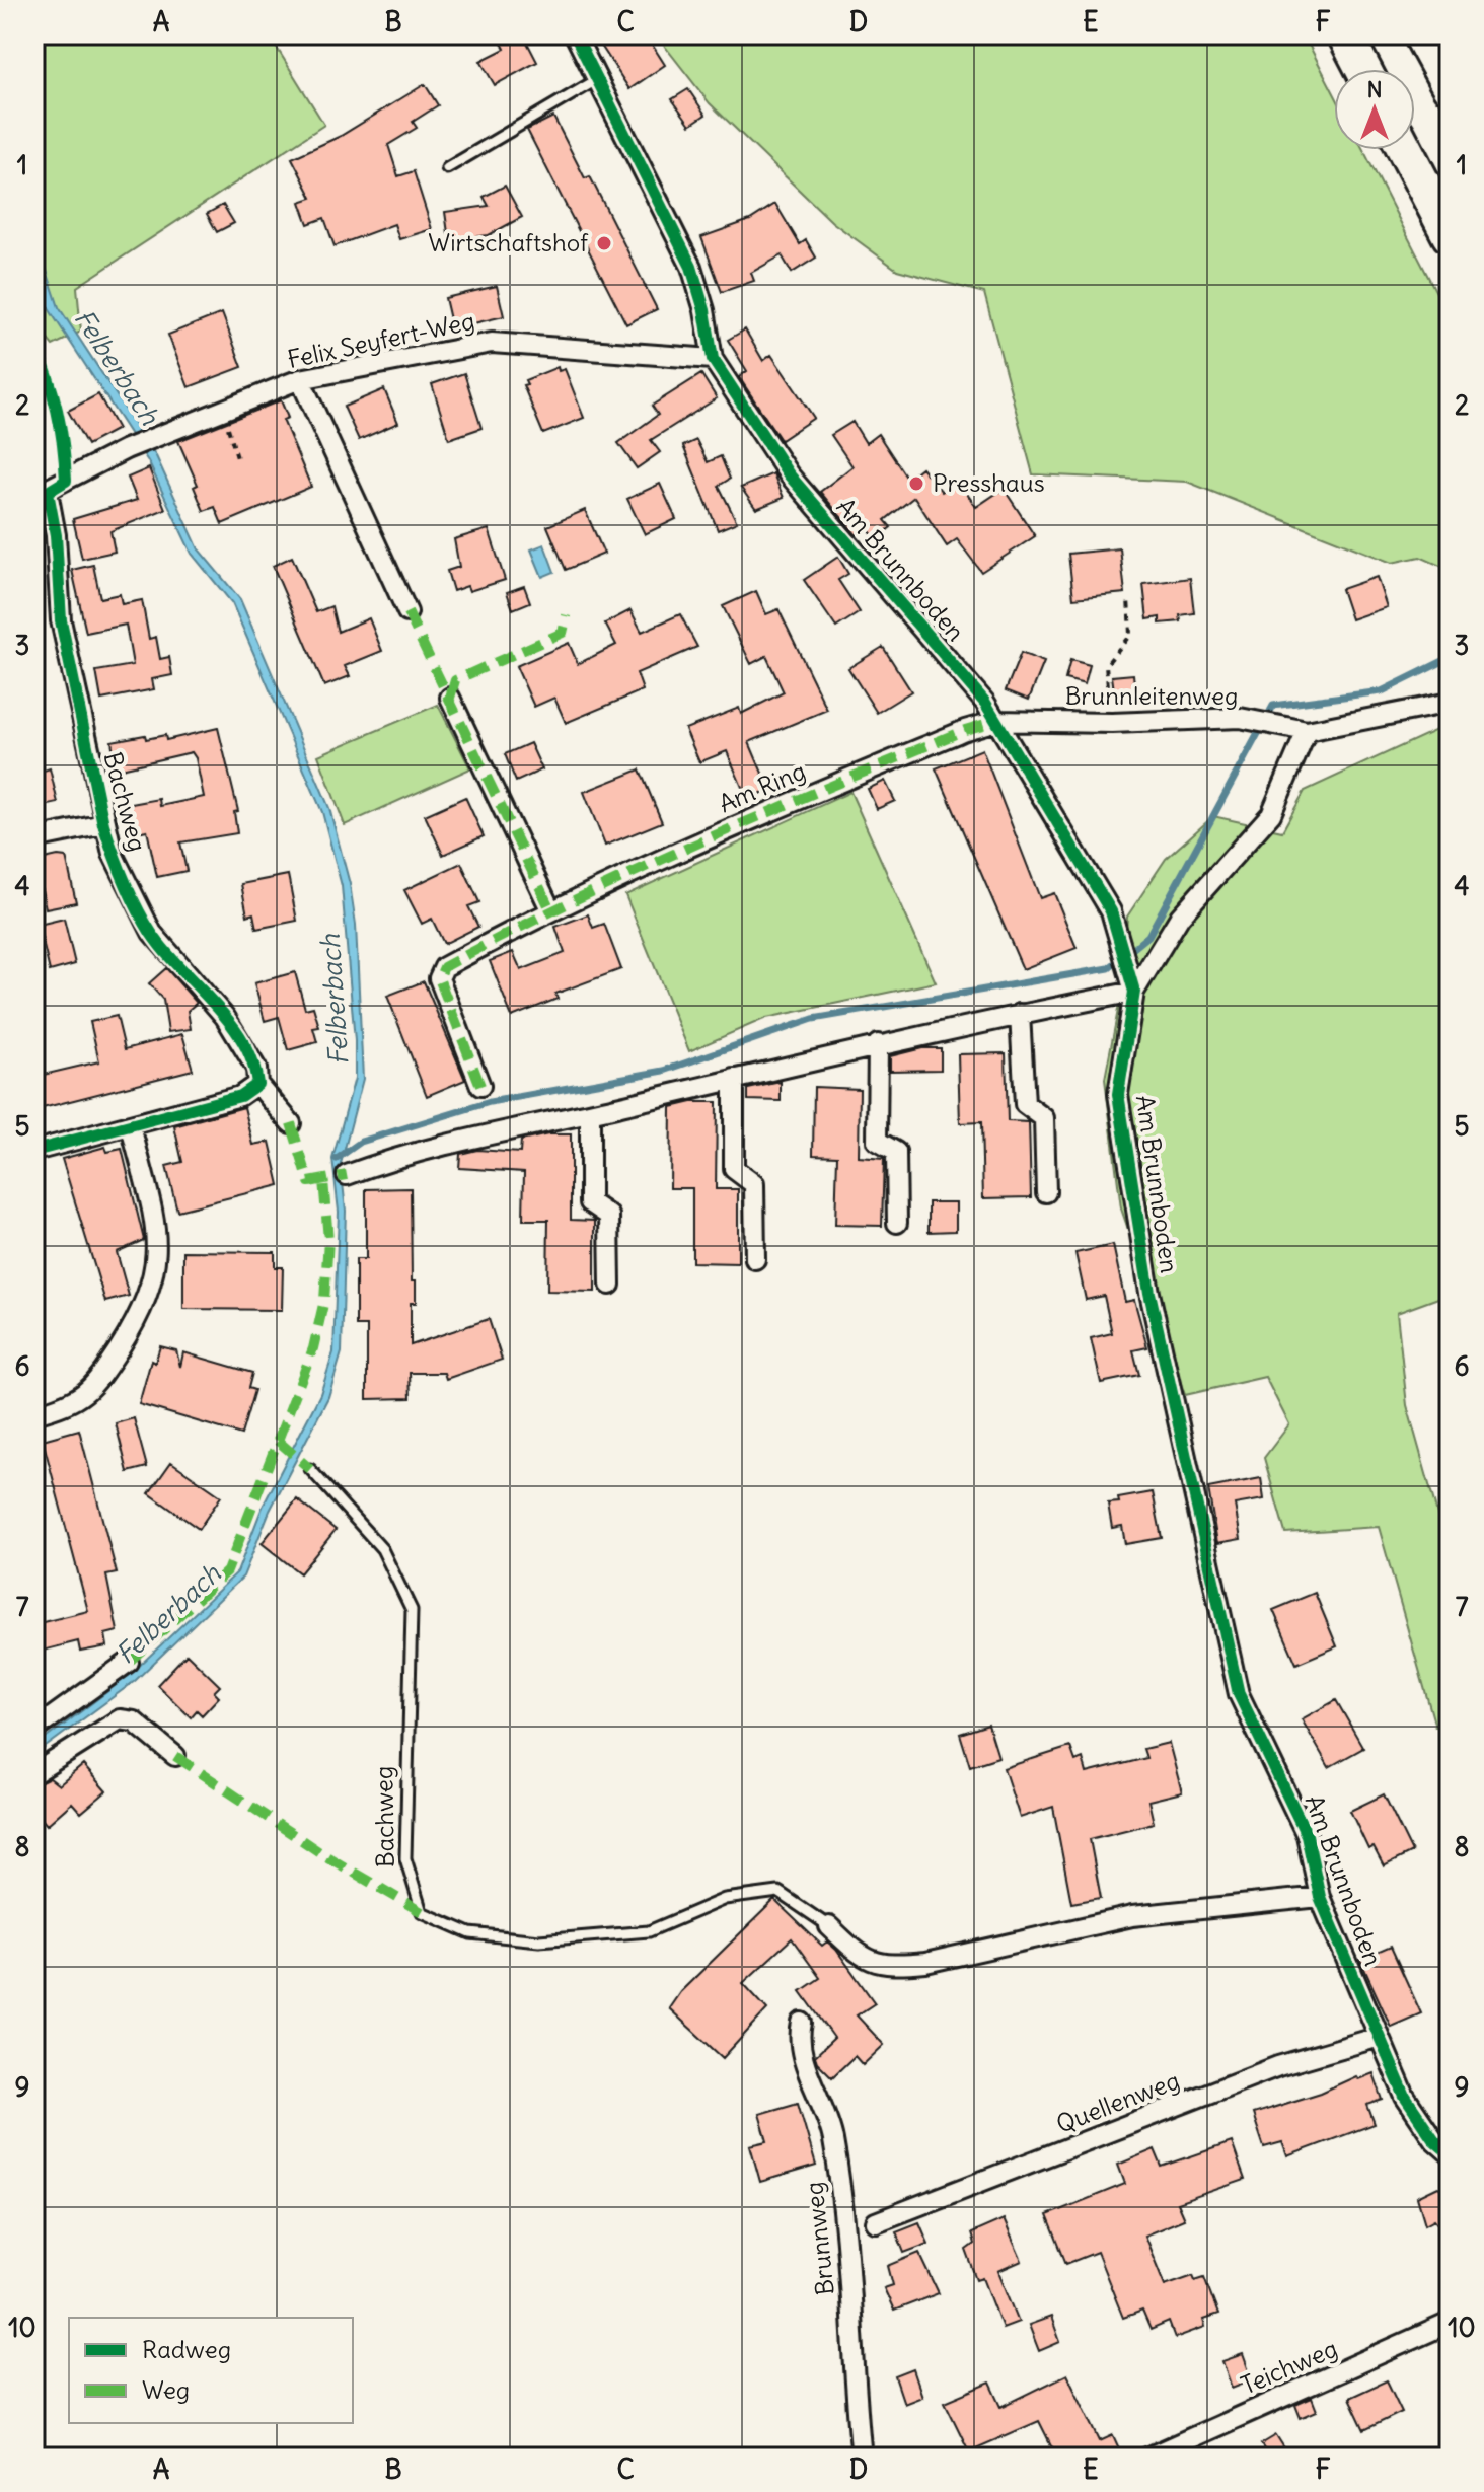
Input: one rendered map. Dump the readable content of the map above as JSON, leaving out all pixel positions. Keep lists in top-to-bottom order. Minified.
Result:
{"streets":{"street":["Felix Seyfert-Weg","Am Brunnboden","Brunnleitenweg","Am Ring","Bachweg","Quellenweg","Brunnweg","Teichweg"]},"crossings":[["Felix Seyfert-Weg","Am Brunnboden"],["Felix Seyfert-Weg","Bachweg"],["Am Brunnboden","Brunnleitenweg"],["Am Brunnboden","Am Ring"],["Am Brunnboden","Bachweg"],["Am Brunnboden","Quellenweg"],["Brunnleitenweg","Am Ring"]],"water":["Felberbach"],"places":["Wirtschaftshof","Presshaus"],"legend":["Radweg","Weg"],"north":"top","grid":{"columns":["A","B","C","D","E","F"],"rows":["1","2","3","4","5","6","7","8","9","10"]}}
